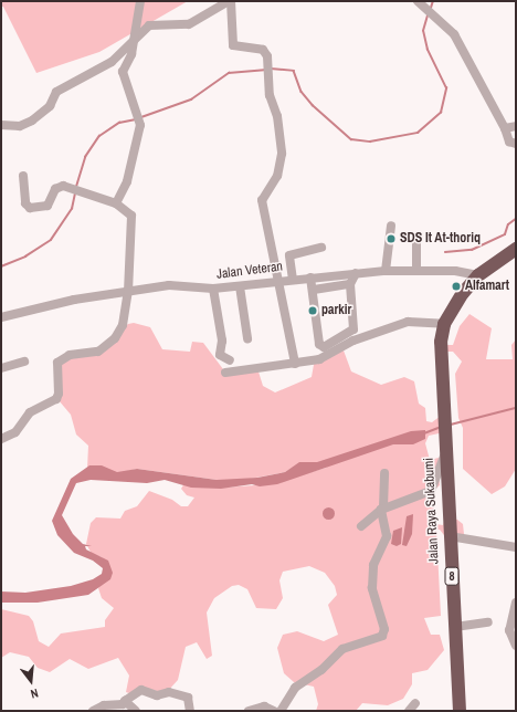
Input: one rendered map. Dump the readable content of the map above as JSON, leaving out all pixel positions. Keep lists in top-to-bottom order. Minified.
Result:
{"streets":{"highway":["Jalan Raya Sukabumi","8"],"street":["Jalan Veteran"]},"crossings":[["Jalan Veteran","8"],["Jalan Raya Sukabumi","8"]],"places":["SDS It At-thoriq","Alfamart","parkir"],"north":"bottom"}
